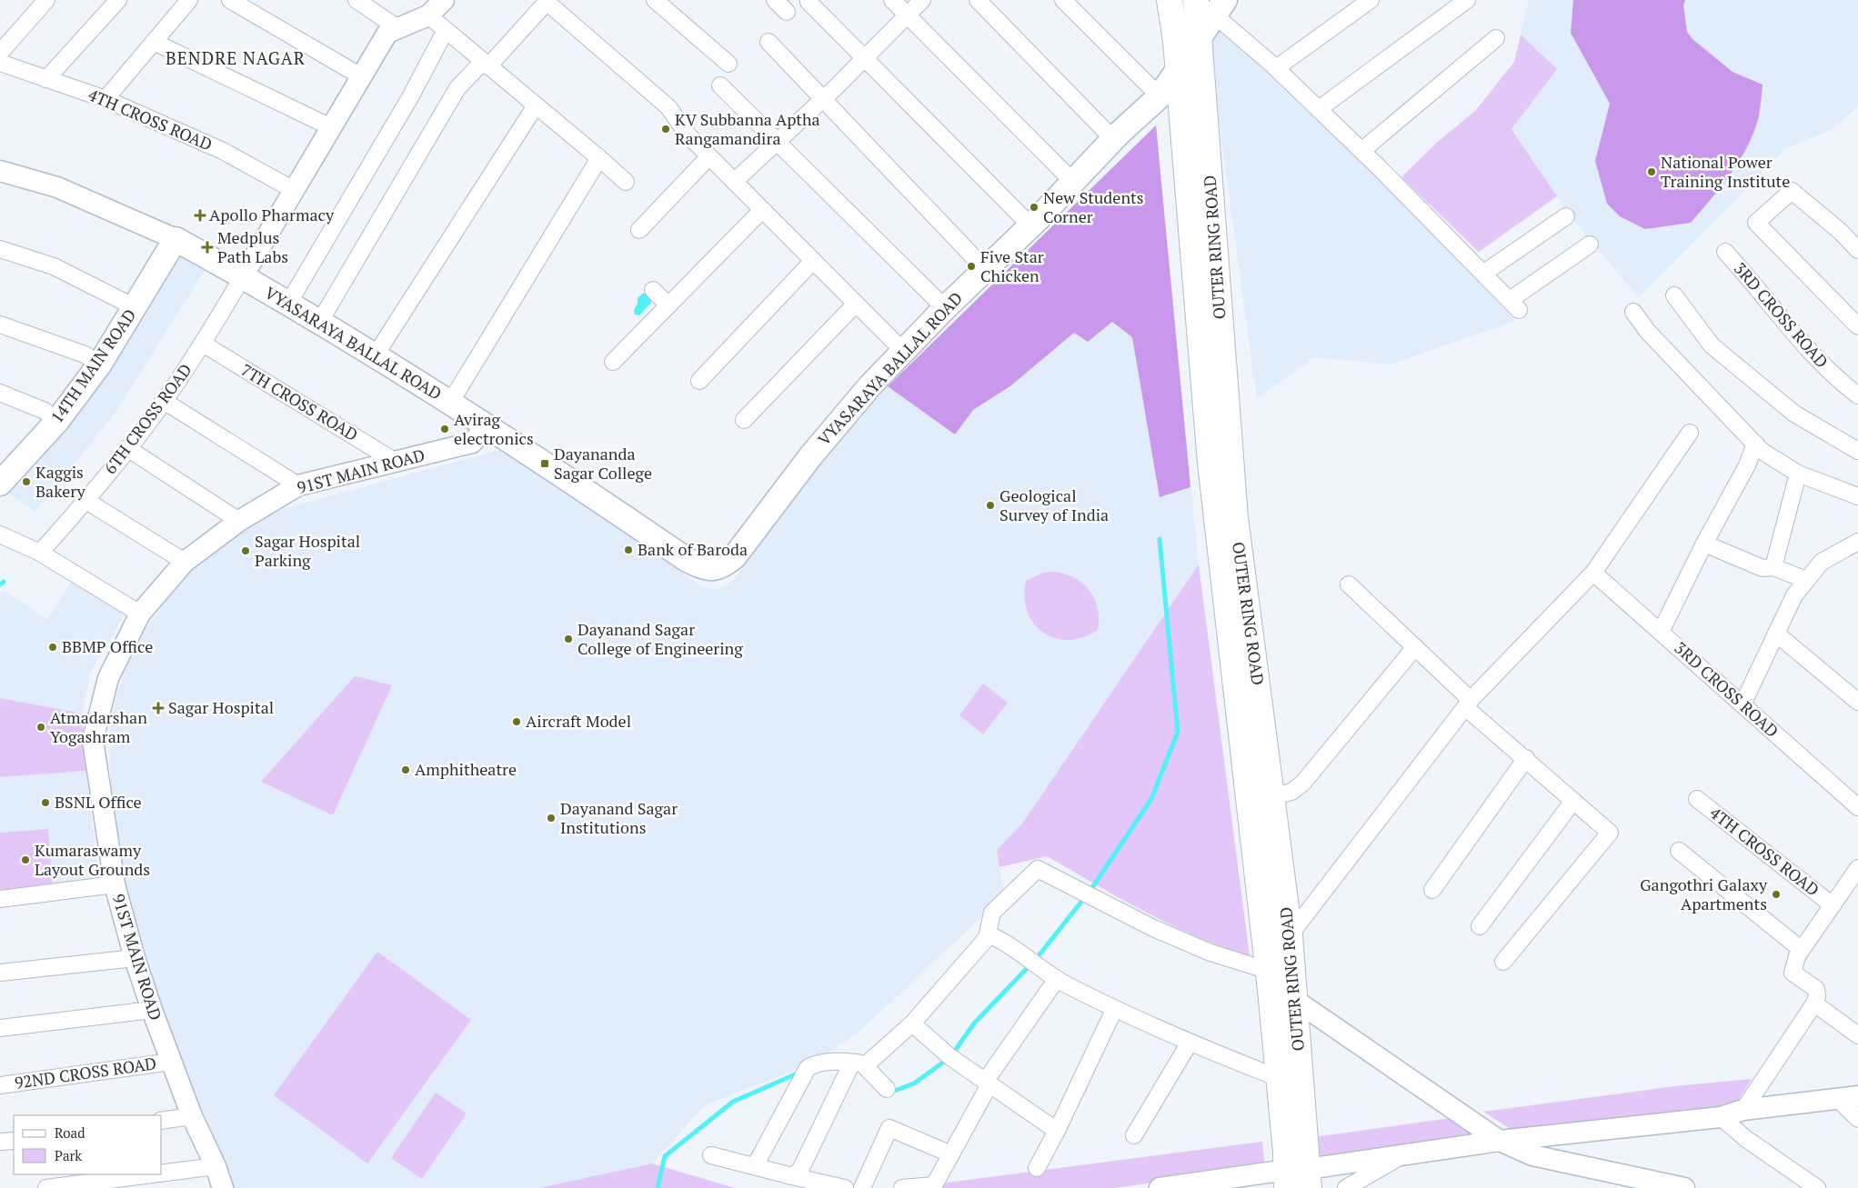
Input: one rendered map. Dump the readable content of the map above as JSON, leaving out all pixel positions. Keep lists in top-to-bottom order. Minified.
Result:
{"streets":{"highway":["OUTER RING ROAD"],"main road":["VYASARAYA BALLAL ROAD","14TH MAIN ROAD"],"street":["4TH CROSS ROAD","3RD CROSS ROAD","7TH CROSS ROAD","6TH CROSS ROAD","91ST MAIN ROAD","92ND CROSS ROAD"]},"crossings":[["OUTER RING ROAD","VYASARAYA BALLAL ROAD"],["VYASARAYA BALLAL ROAD","14TH MAIN ROAD"],["VYASARAYA BALLAL ROAD","6TH CROSS ROAD"],["VYASARAYA BALLAL ROAD","91ST MAIN ROAD"],["7TH CROSS ROAD","6TH CROSS ROAD"],["7TH CROSS ROAD","91ST MAIN ROAD"],["91ST MAIN ROAD","92ND CROSS ROAD"]],"districts":["BENDRE NAGAR"],"places":{"other":["KV Subbanna Aptha Rangamandira","National Power Training Institute","New Students Corner","Five Star Chicken","Avirag electronics","Kaggis Bakery","Geological Survey of India","Bank of Baroda","Sagar Hospital Parking","Dayanand Sagar College of Engineering","BBMP Office","Aircraft Model","Atmadarshan Yogashram","Amphitheatre","BSNL Office","Dayanand Sagar Institutions","Kumaraswamy Layout Grounds","Gangothri Galaxy Apartments"],"health":["Apollo Pharmacy","Medplus Path Labs","Sagar Hospital"],"transit":["Dayananda Sagar College"]},"legend":["Road","Park"]}
